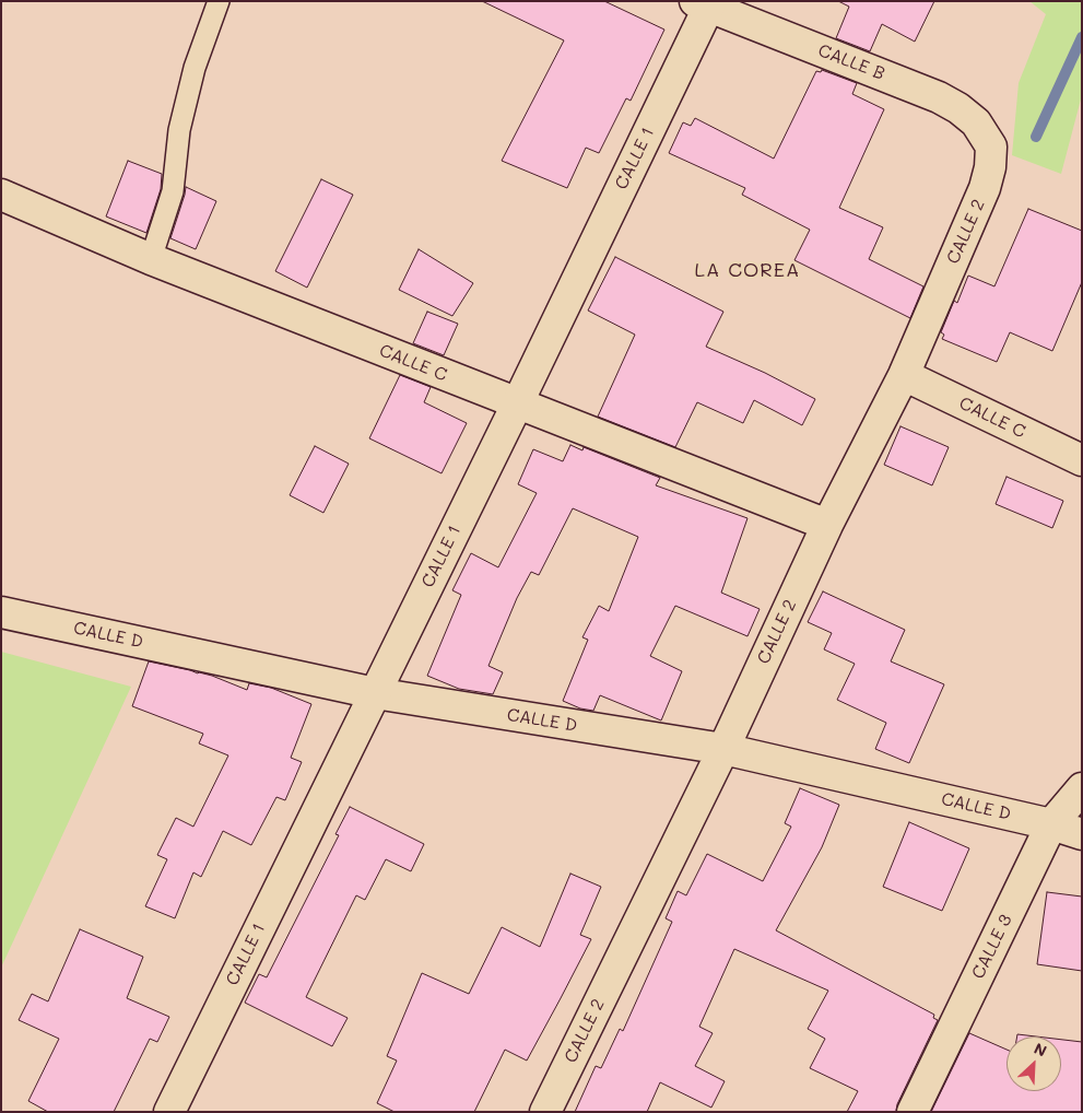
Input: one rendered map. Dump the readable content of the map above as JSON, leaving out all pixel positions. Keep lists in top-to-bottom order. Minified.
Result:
{"streets":{"street":["CALLE B","CALLE 1","CALLE 2","CALLE C","CALLE D","CALLE 3"]},"crossings":[["CALLE B","CALLE 1"],["CALLE B","CALLE 2"],["CALLE 1","CALLE C"],["CALLE 1","CALLE D"],["CALLE 2","CALLE C"],["CALLE 2","CALLE D"],["CALLE D","CALLE 3"]],"districts":["LA COREA"],"north":"top right"}
